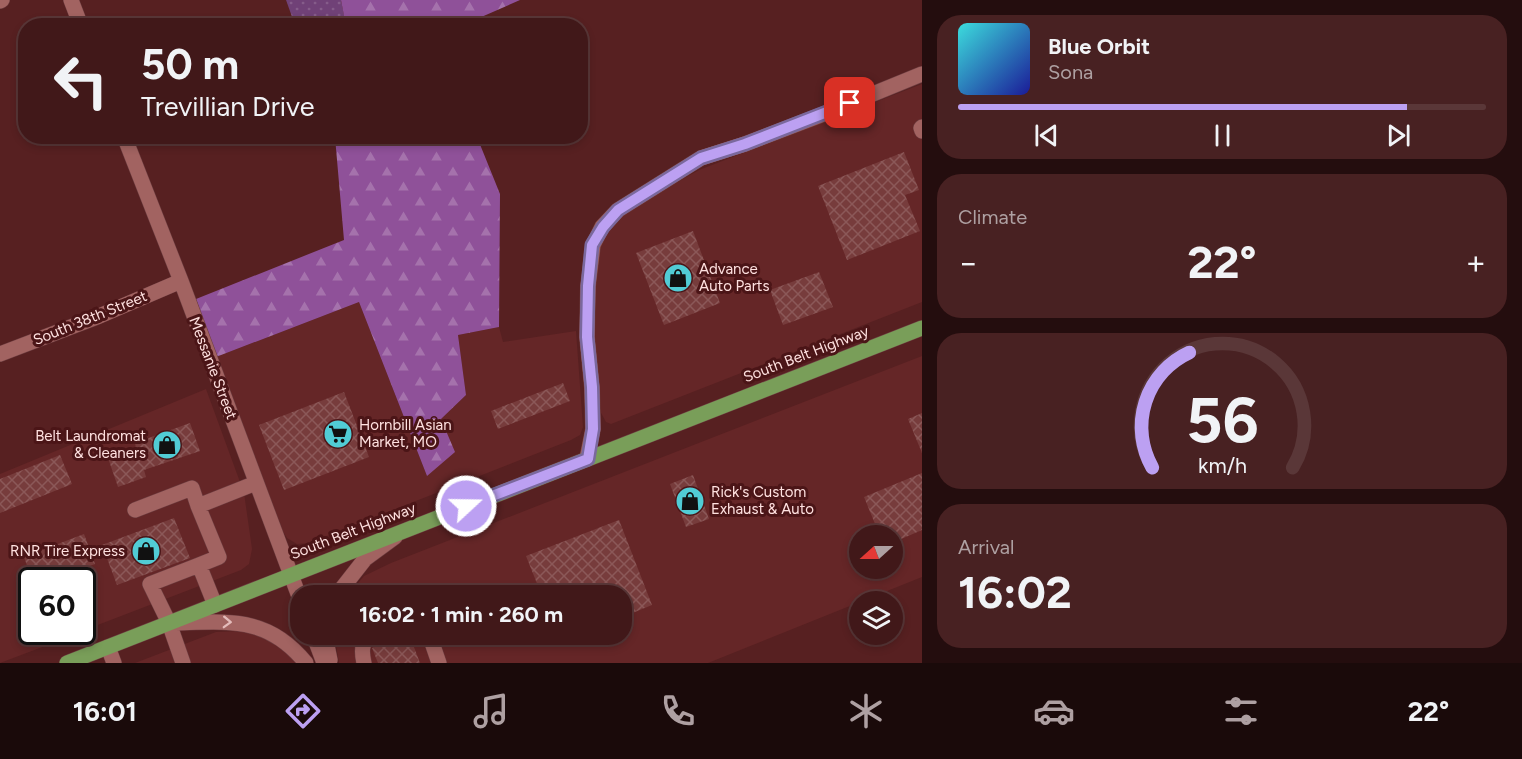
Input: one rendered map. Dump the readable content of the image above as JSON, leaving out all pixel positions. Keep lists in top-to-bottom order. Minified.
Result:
{"streets":{"main road":["South Belt Highway"],"street":["South 38th Street","Messanie Street"]},"crossings":[["South 38th Street","Messanie Street"],["South Belt Highway","Messanie Street"]],"places":{"shop":["Advance Auto Parts","Belt Laundromat & Cleaners","Rick's Custom Exhaust & Auto","RNR Tire Express"],"supermarket":["Hornbill Asian Market, MO"]},"north":"left","page":{"turn":["50 m","Trevillian Drive"],"song":["Blue Orbit","Sona"],"tile":["Climate",["Arrival","16:02"]],"heat":["−","22°","+"],"limit":"60","trip":"16:02 · 1 min · 260 m","tabs":["16:01","22°"],"gauge":["56","km/h"]}}
